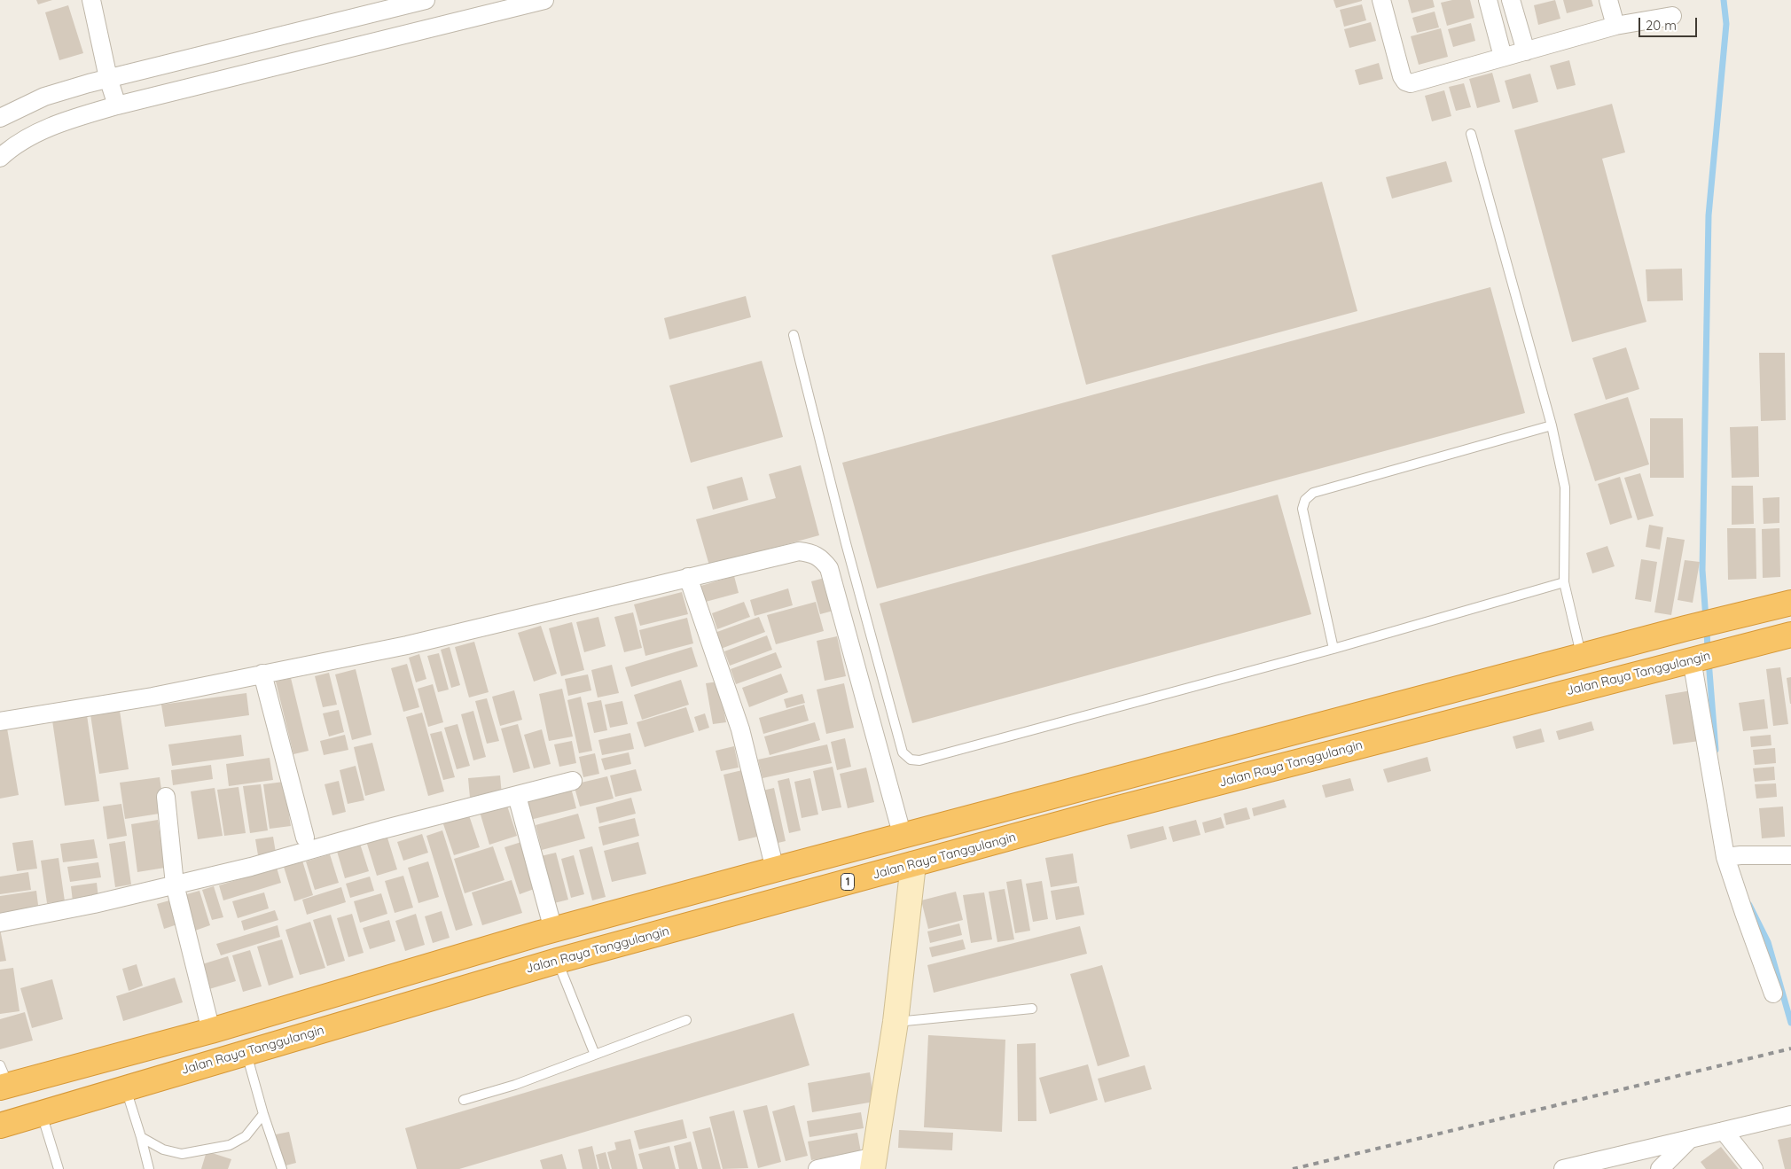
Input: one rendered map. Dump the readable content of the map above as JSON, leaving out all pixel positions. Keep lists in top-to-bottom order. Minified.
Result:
{"streets":{"highway":["Jalan Raya Tanggulangin","1"]},"scale_bar":"20 m"}
